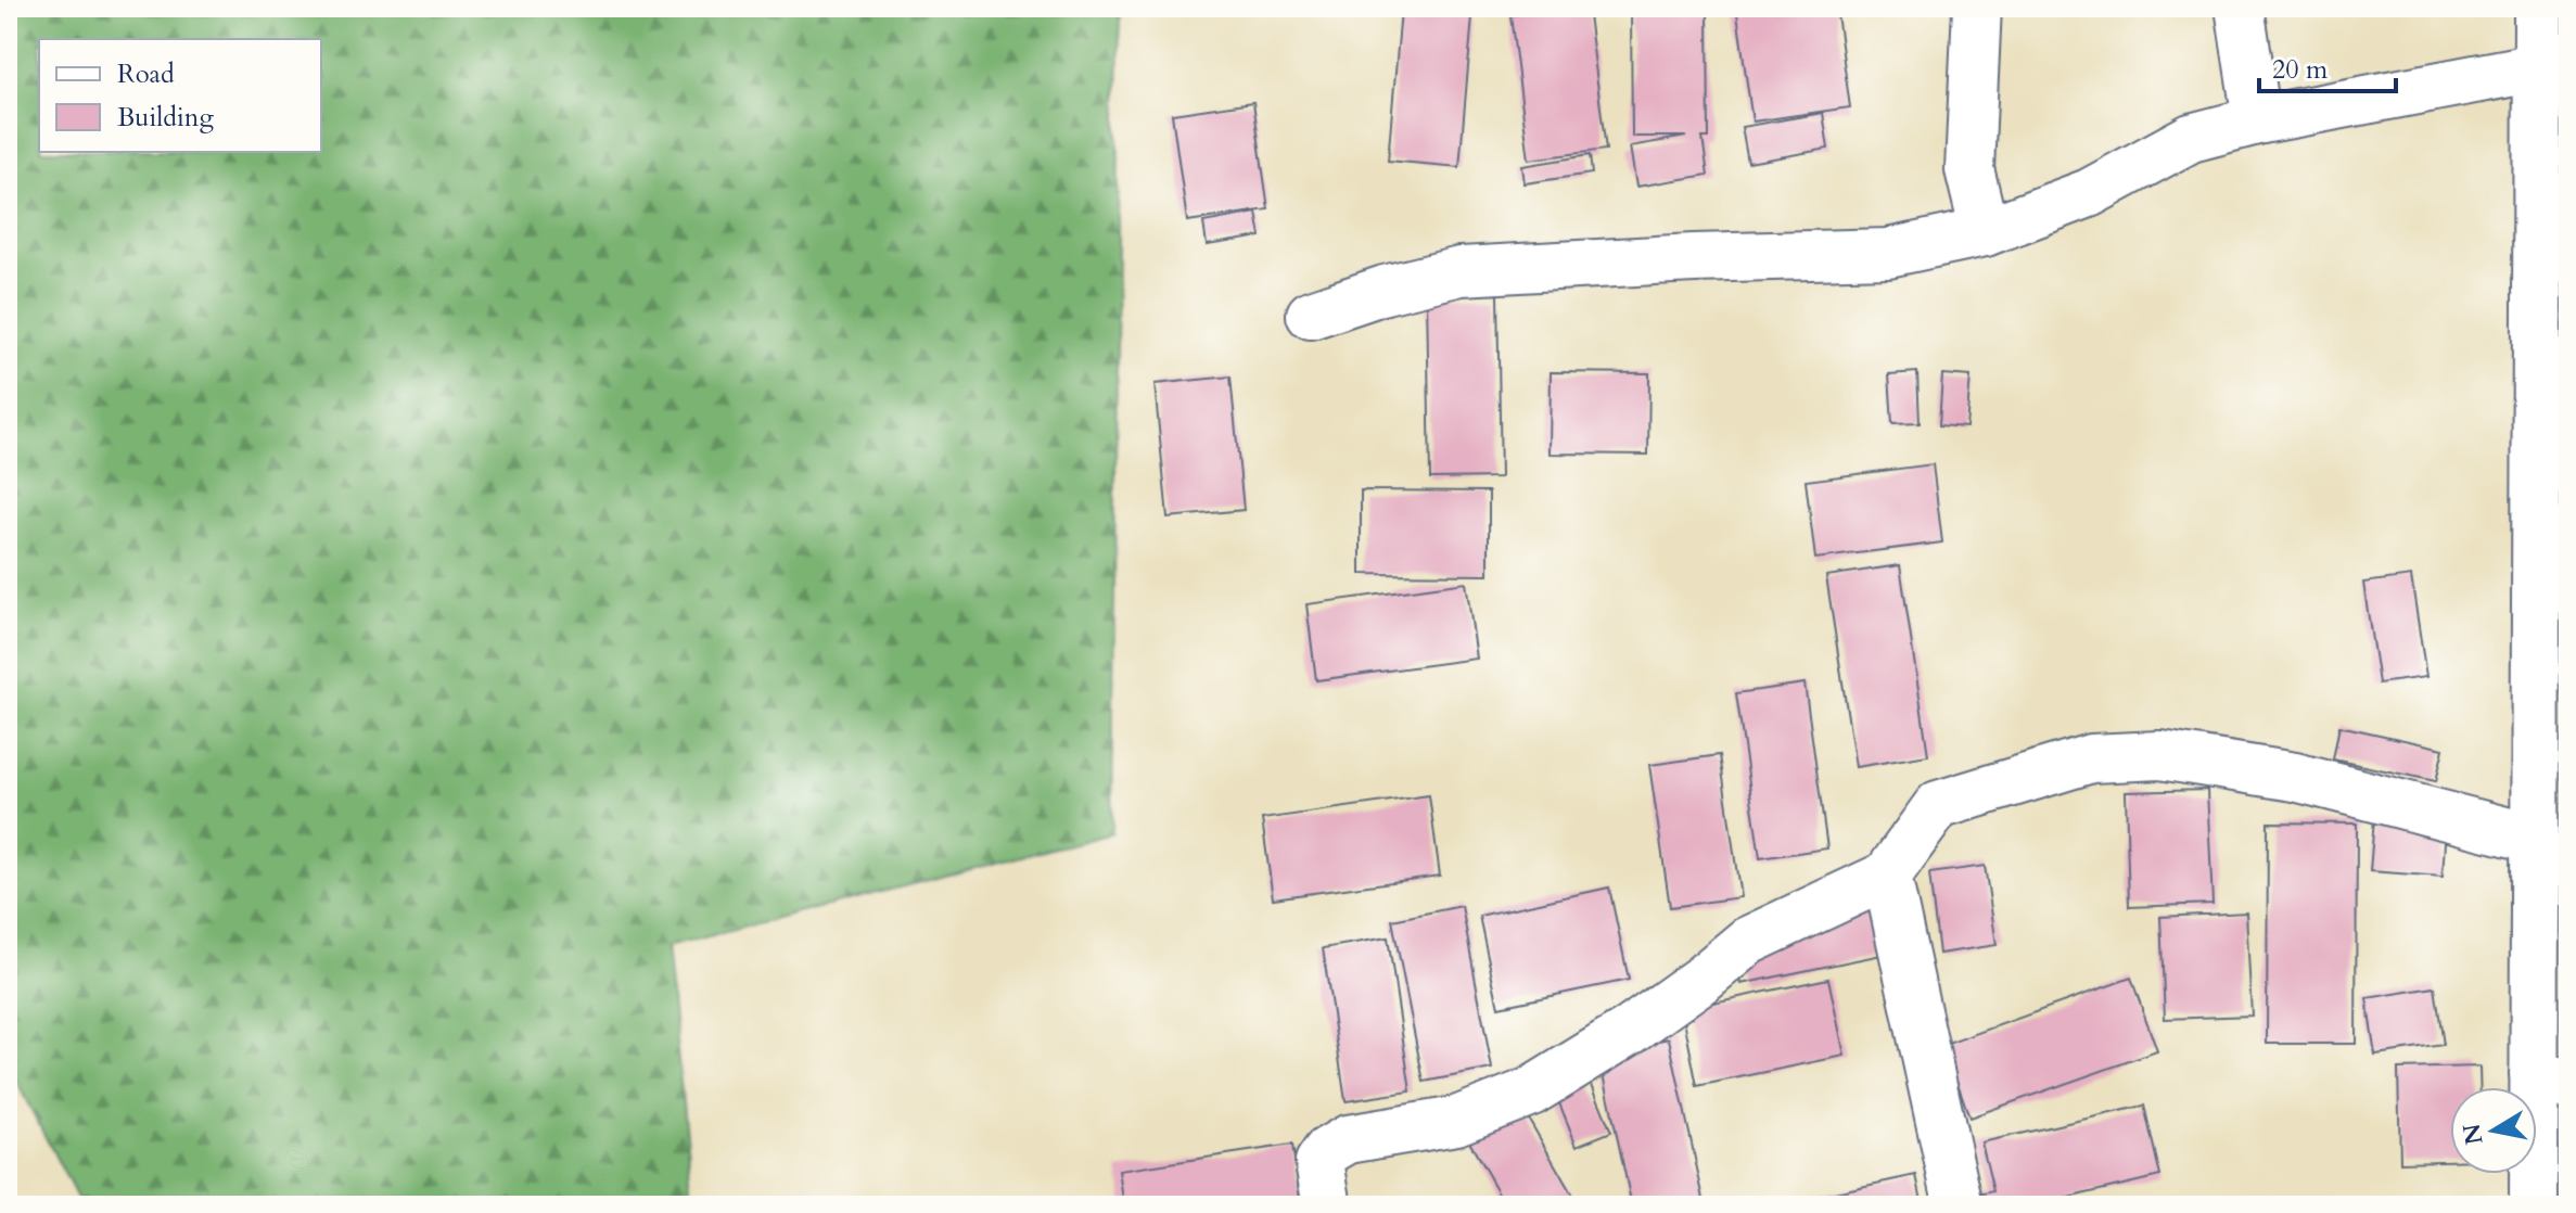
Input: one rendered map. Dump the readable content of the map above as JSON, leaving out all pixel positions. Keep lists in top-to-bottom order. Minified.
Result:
{"legend":["Road","Building"],"scale_bar":"20 m","north":"left"}
